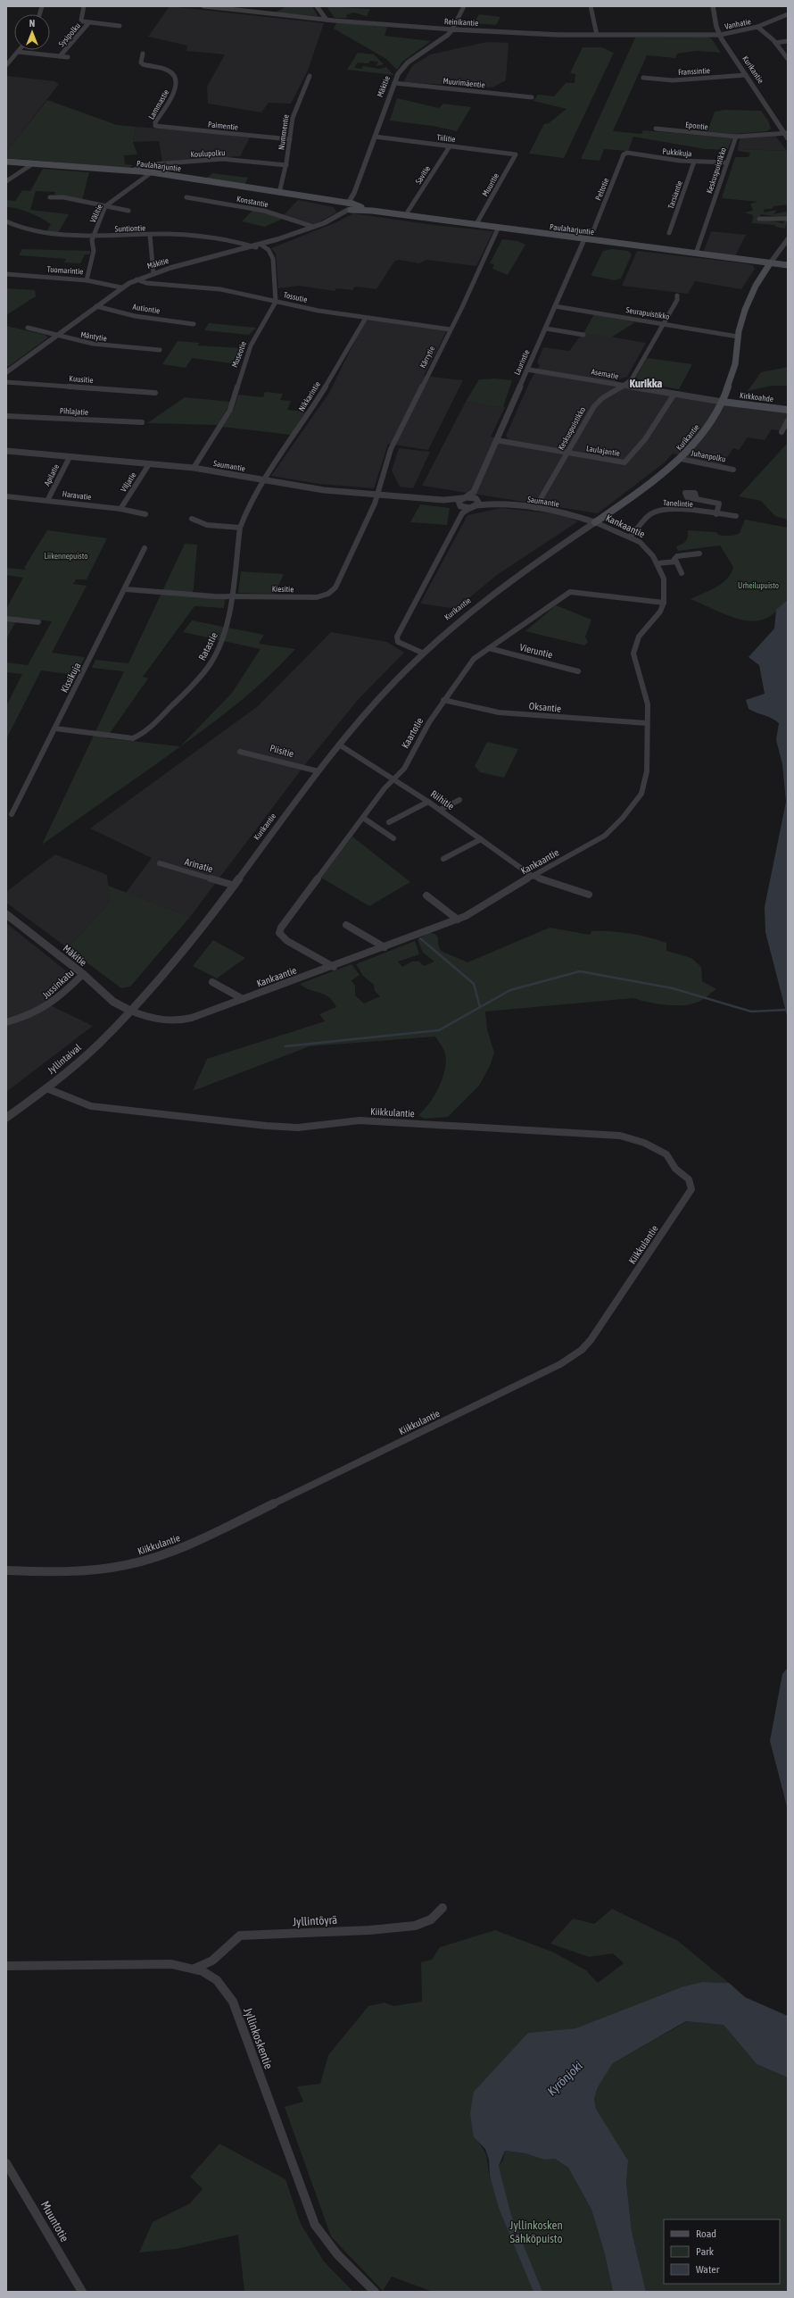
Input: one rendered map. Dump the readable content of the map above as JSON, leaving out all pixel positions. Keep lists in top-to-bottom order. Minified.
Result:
{"streets":{"main road":["Kurikantie","Paulaharjuntie","Kirkkoahde"],"street":["Reinikantie","Vanhatie","Sysipolku","Franssintie","Muurimäentie","Mäkitie","Lammastie","Paimentie","Epontie","Nummentie","Tiilitie","Pukkikuja","Koulupolku","Keskuspuistikko","Savitie","Muuritie","Peltotie","Tarsiantie","Konstantie","Välitie","Suntiontie","Tuomarintie","Tossutie","Autiontie","Seurapuistikko","Mäntytie","Museotie","Kärrytie","Laurintie","Asematie","Kuusitie","Nikkarintie","Pihlajatie","Laulajantie","Juhanpolku","Saumantie","Apilatie","Viljatie","Haravatie","Tanelintie","Kankaantie","Kiesitie","Ratastie","Vieruntie","Kissikuja","Oksantie","Kaartotie","Piisitie","Riihitie","Arinatie","Jussinkatu","Jyllintaival","Kiikkulantie","Jyllintöyrä","Jyllinkoskentie","Muuntotie"]},"crossings":[["Reinikantie","Vanhatie"],["Reinikantie","Kurikantie"],["Reinikantie","Mäkitie"],["Vanhatie","Kurikantie"],["Kurikantie","Franssintie"],["Kurikantie","Mäkitie"],["Kurikantie","Paulaharjuntie"],["Kurikantie","Seurapuistikko"],["Kurikantie","Asematie"],["Kurikantie","Kirkkoahde"],["Kurikantie","Juhanpolku"],["Kurikantie","Saumantie"],["Kurikantie","Kankaantie"],["Kurikantie","Piisitie"],["Kurikantie","Riihitie"],["Kurikantie","Arinatie"],["Kurikantie","Jyllintaival"],["Muurimäentie","Mäkitie"],["Mäkitie","Tiilitie"],["Mäkitie","Paulaharjuntie"],["Mäkitie","Konstantie"],["Mäkitie","Suntiontie"],["Mäkitie","Tuomarintie"],["Mäkitie","Tossutie"],["Mäkitie","Autiontie"],["Mäkitie","Mäntytie"],["Mäkitie","Kankaantie"],["Mäkitie","Jussinkatu"],["Mäkitie","Jyllintaival"],["Lammastie","Paimentie"],["Paimentie","Nummentie"],["Epontie","Keskuspuistikko"],["Nummentie","Koulupolku"],["Nummentie","Paulaharjuntie"],["Tiilitie","Savitie"],["Tiilitie","Muuritie"],["Pukkikuja","Keskuspuistikko"],["Pukkikuja","Peltotie"],["Pukkikuja","Tarsiantie"],["Koulupolku","Paulaharjuntie"],["Paulaharjuntie","Keskuspuistikko"],["Paulaharjuntie","Välitie"],["Paulaharjuntie","Kärrytie"],["Paulaharjuntie","Laurintie"],["Keskuspuistikko","Seurapuistikko"],["Keskuspuistikko","Asematie"],["Keskuspuistikko","Laulajantie"],["Keskuspuistikko","Saumantie"],["Välitie","Suntiontie"],["Välitie","Tuomarintie"],["Tossutie","Museotie"],["Tossutie","Kärrytie"],["Tossutie","Nikkarintie"],["Seurapuistikko","Laurintie"],["Museotie","Saumantie"],["Kärrytie","Saumantie"],["Kärrytie","Kiesitie"],["Laurintie","Asematie"],["Laurintie","Laulajantie"],["Laurintie","Saumantie"],["Asematie","Kirkkoahde"],["Asematie","Laulajantie"],["Nikkarintie","Saumantie"],["Nikkarintie","Ratastie"],["Saumantie","Apilatie"],["Saumantie","Viljatie"],["Saumantie","Kankaantie"],["Saumantie","Kiesitie"],["Saumantie","Ratastie"],["Apilatie","Haravatie"],["Viljatie","Haravatie"],["Tanelintie","Kankaantie"],["Kankaantie","Oksantie"],["Kankaantie","Kaartotie"],["Kankaantie","Riihitie"],["Kankaantie","Jyllintaival"],["Kiesitie","Ratastie"],["Kiesitie","Kissikuja"],["Ratastie","Kissikuja"],["Vieruntie","Kaartotie"],["Oksantie","Kaartotie"],["Kaartotie","Riihitie"],["Jyllintaival","Kiikkulantie"],["Jyllintöyrä","Jyllinkoskentie"]],"districts":["Kurikka"],"water":["Kyrönjoki"],"parks":["Liikennepuisto","Urheilupuisto","Jyllinkosken Sähköpuisto"],"legend":["Road","Park","Water"],"north":"top"}
